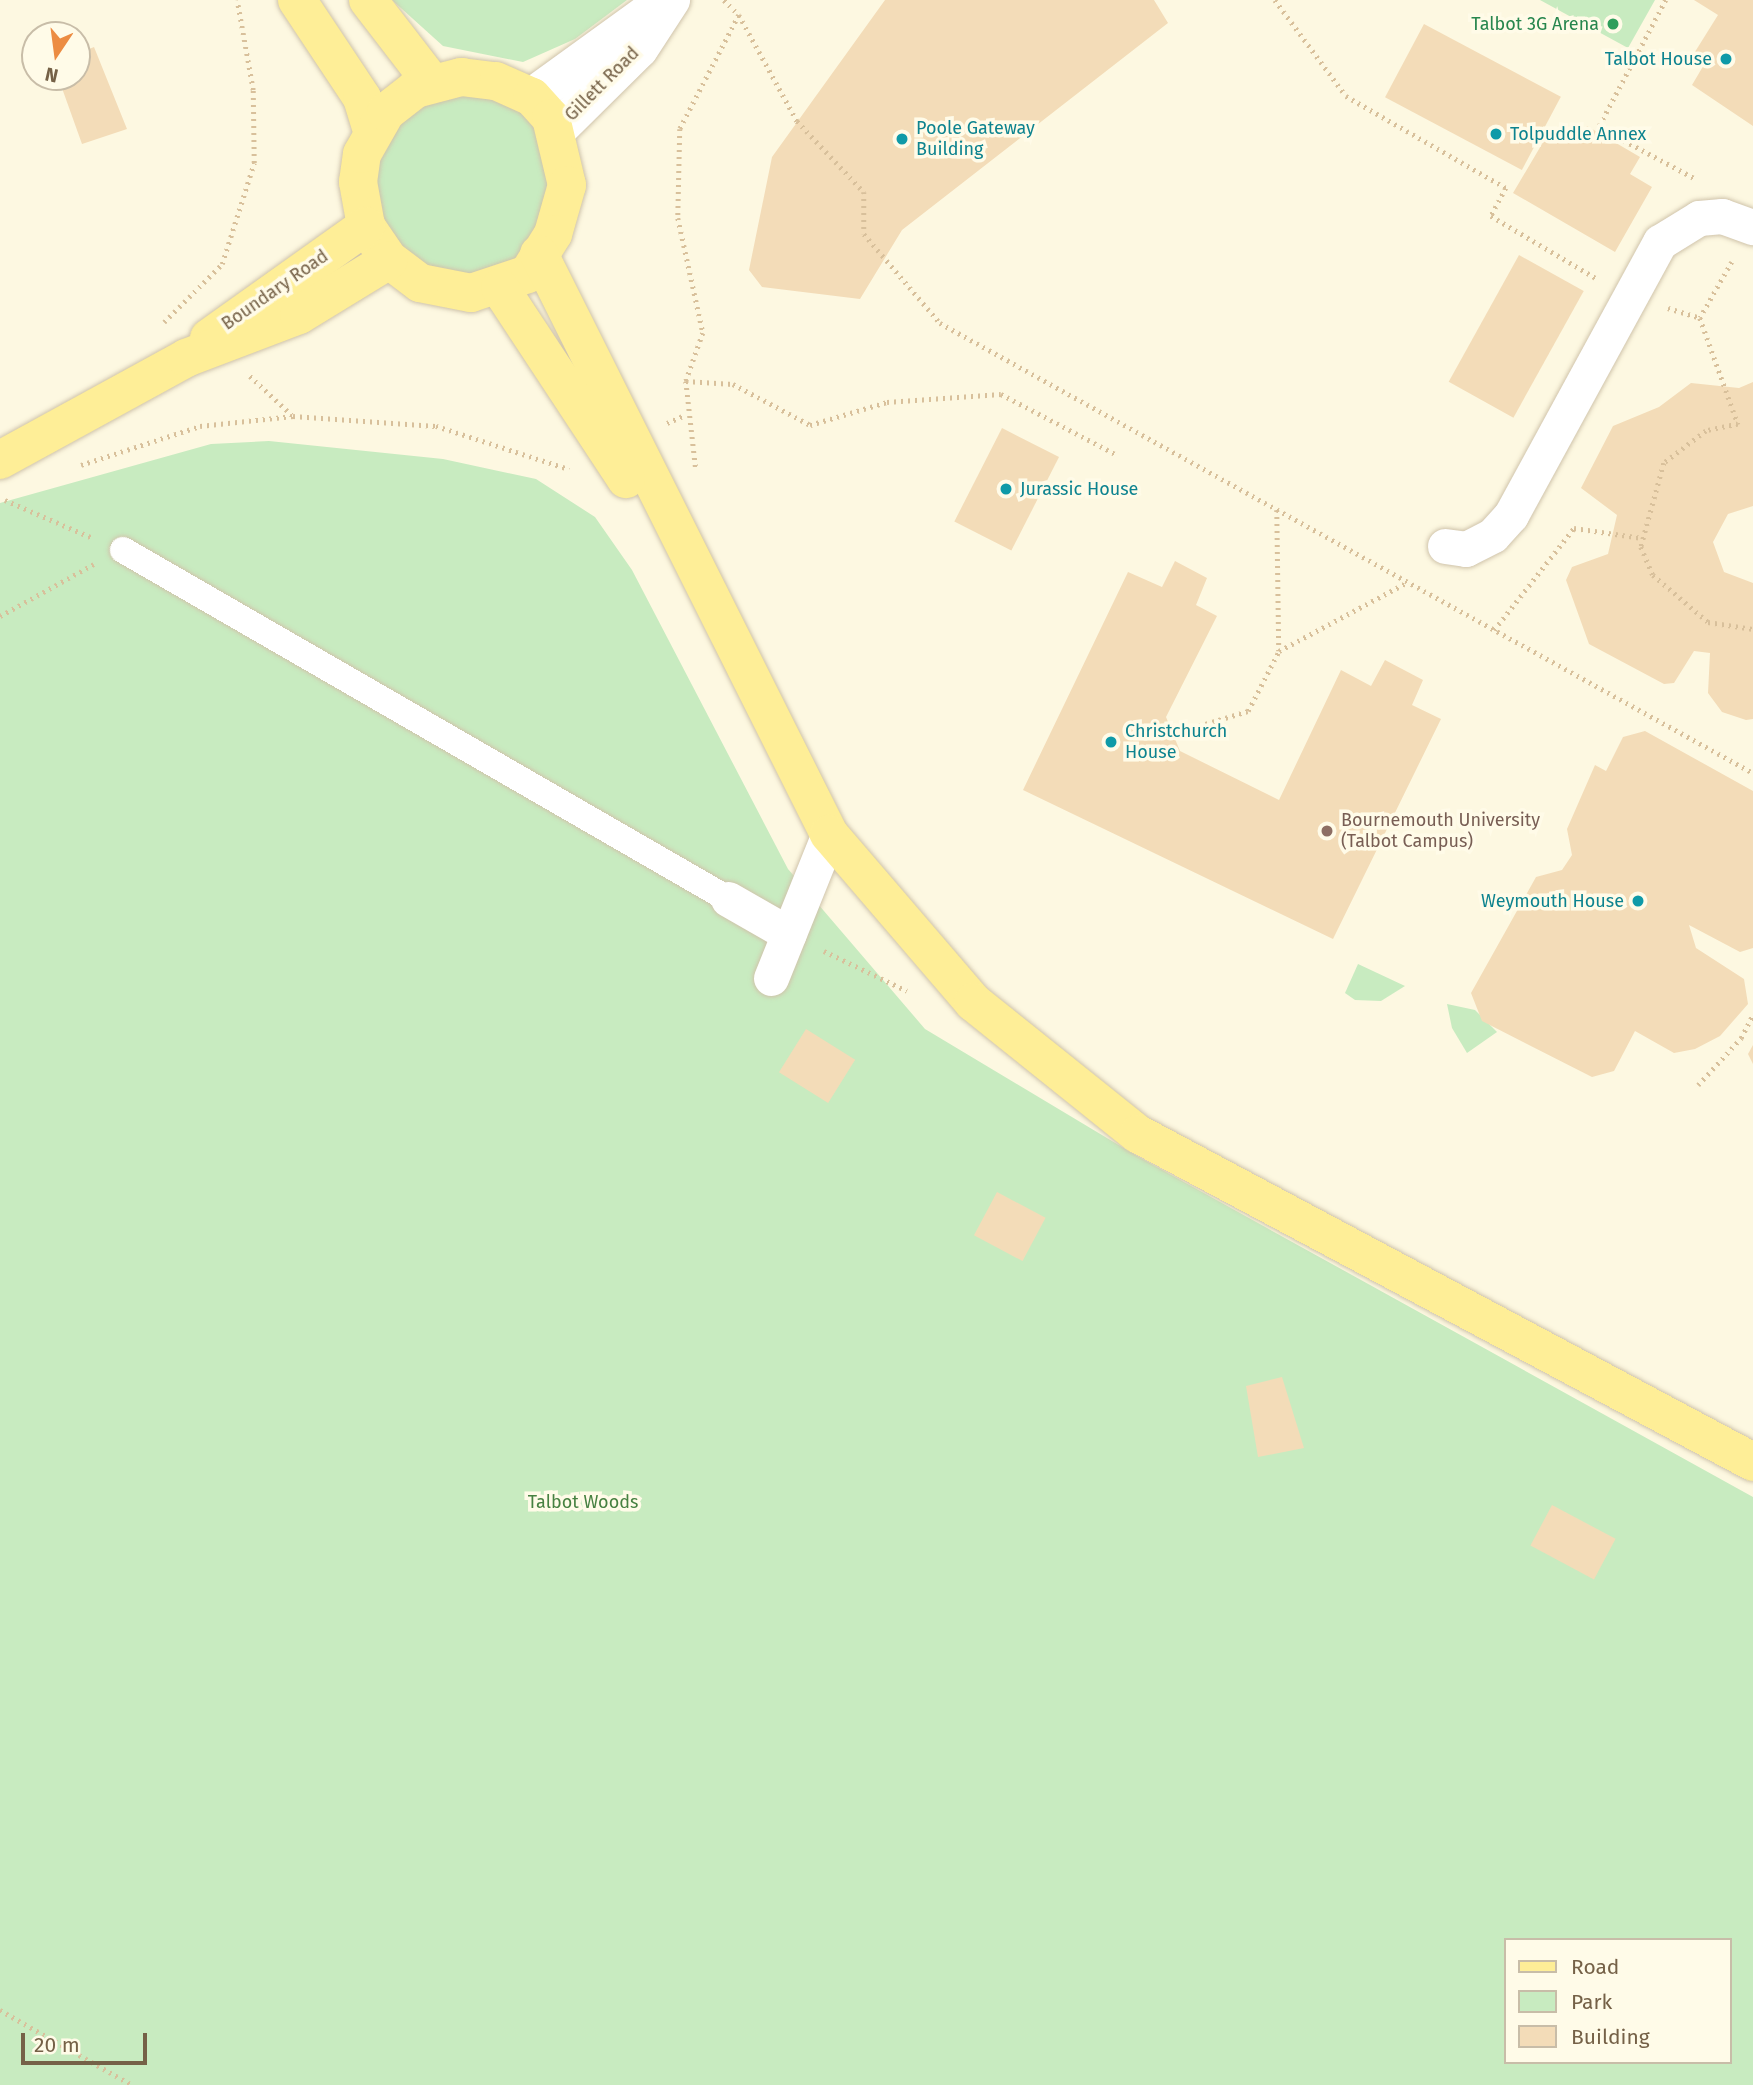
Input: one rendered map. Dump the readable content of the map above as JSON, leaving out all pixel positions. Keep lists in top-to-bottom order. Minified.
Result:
{"streets":{"main road":["Boundary Road"],"street":["Gillett Road"]},"crossings":[["Gillett Road","Boundary Road"]],"parks":["Talbot Woods"],"places":["Talbot 3G Arena","Talbot House","Tolpuddle Annex","Poole Gateway Building","Jurassic House","Christchurch House","Bournemouth University (Talbot Campus)","Weymouth House"],"legend":["Road","Park","Building"],"scale_bar":"20 m","north":"bottom"}
